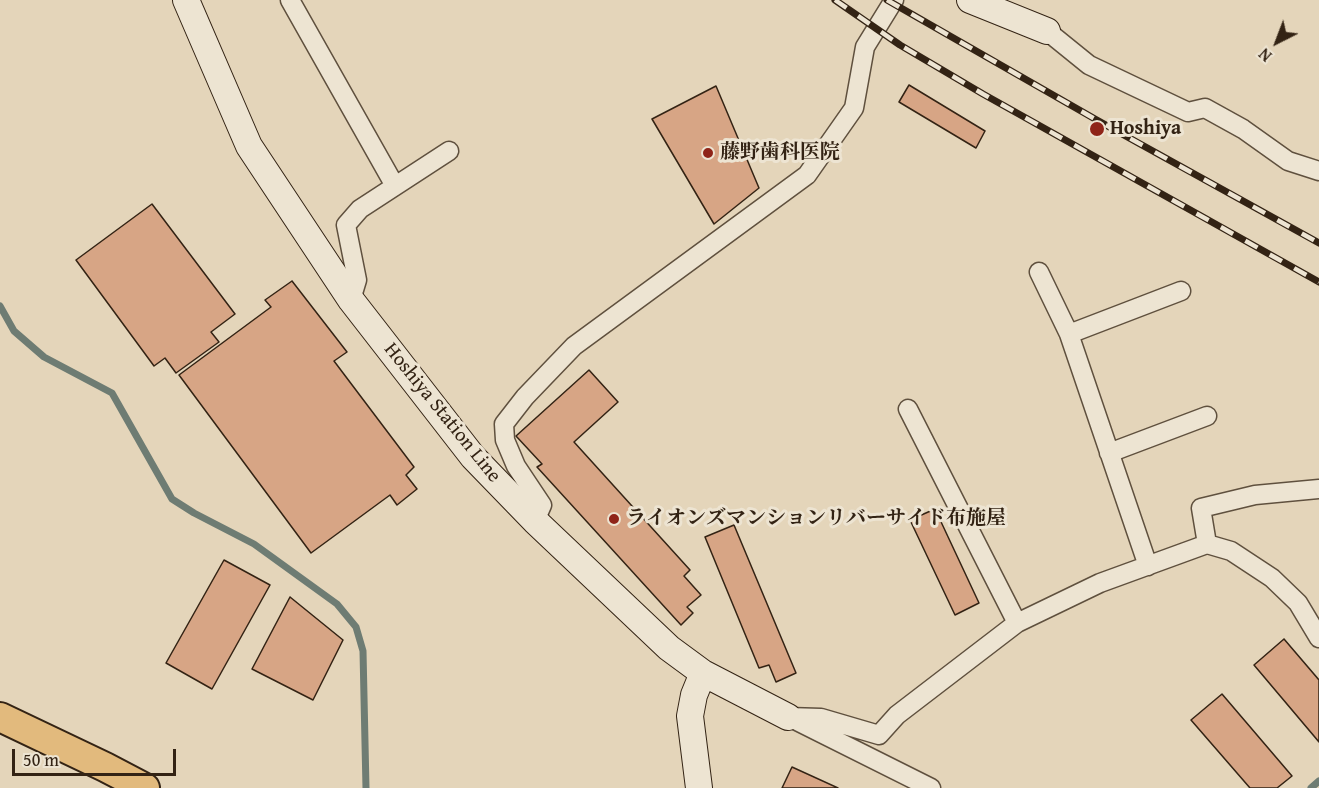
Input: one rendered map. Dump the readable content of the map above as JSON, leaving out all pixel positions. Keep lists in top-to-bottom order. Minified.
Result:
{"streets":{"main road":["Hoshiya Station Line"]},"places":["Hoshiya","藤野歯科医院","ライオンズマンションリバーサイド布施屋"],"scale_bar":"50 m","north":"bottom left"}
